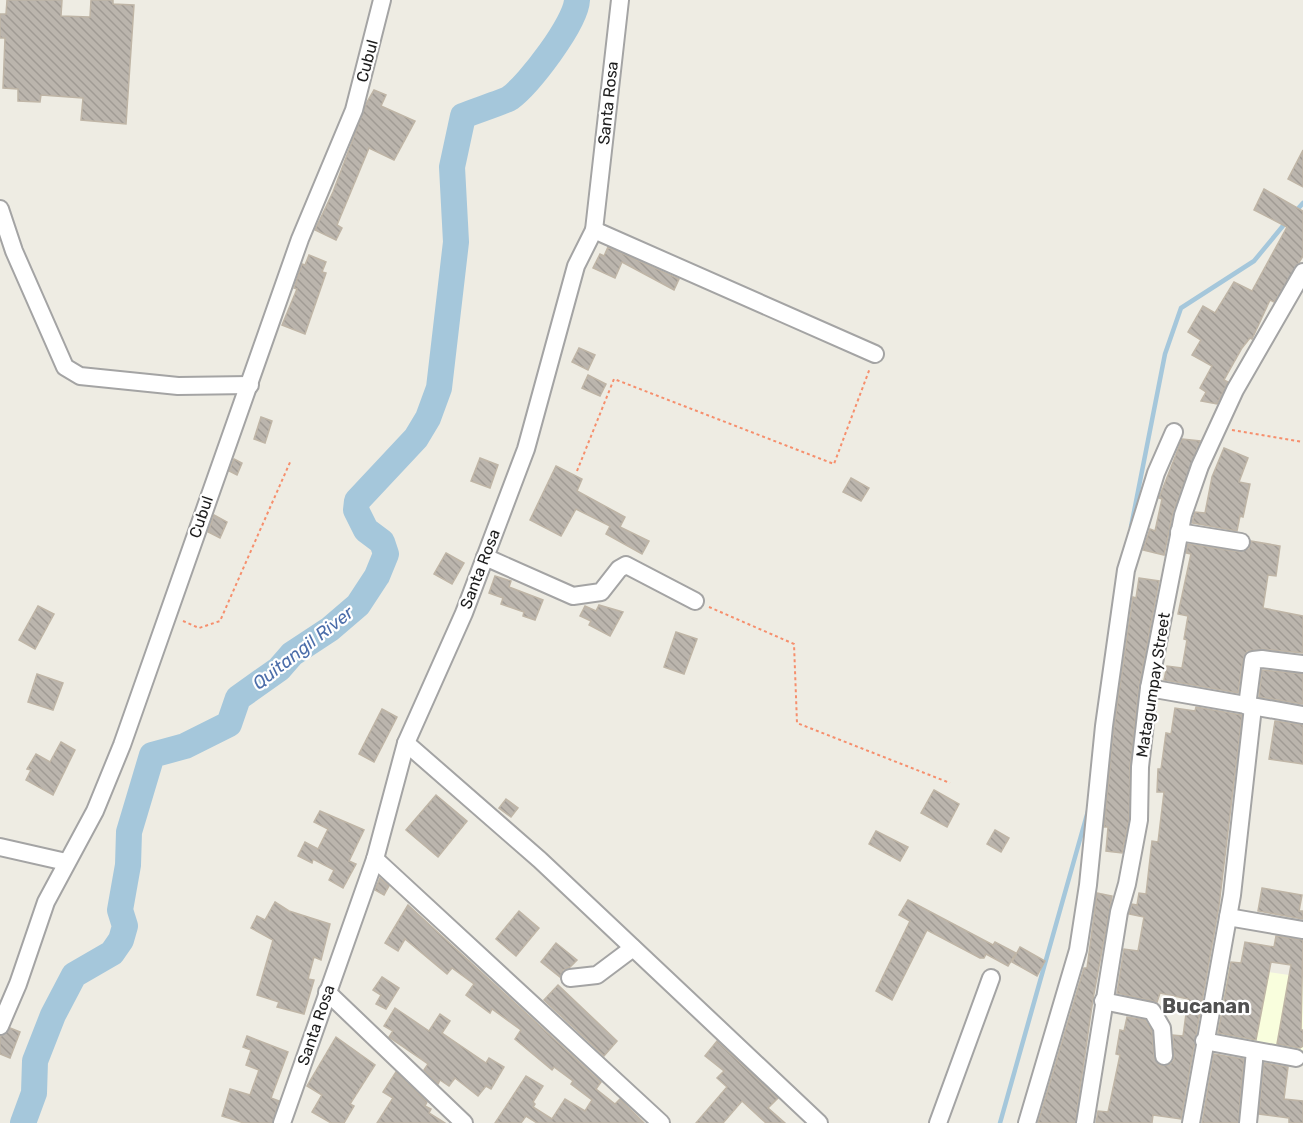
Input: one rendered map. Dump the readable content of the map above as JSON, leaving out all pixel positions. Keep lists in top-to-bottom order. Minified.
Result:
{"streets":{"street":["Cubul","Santa Rosa","Matagumpay Street"]},"districts":["Bucanan"],"water":["Quitangil River"]}
